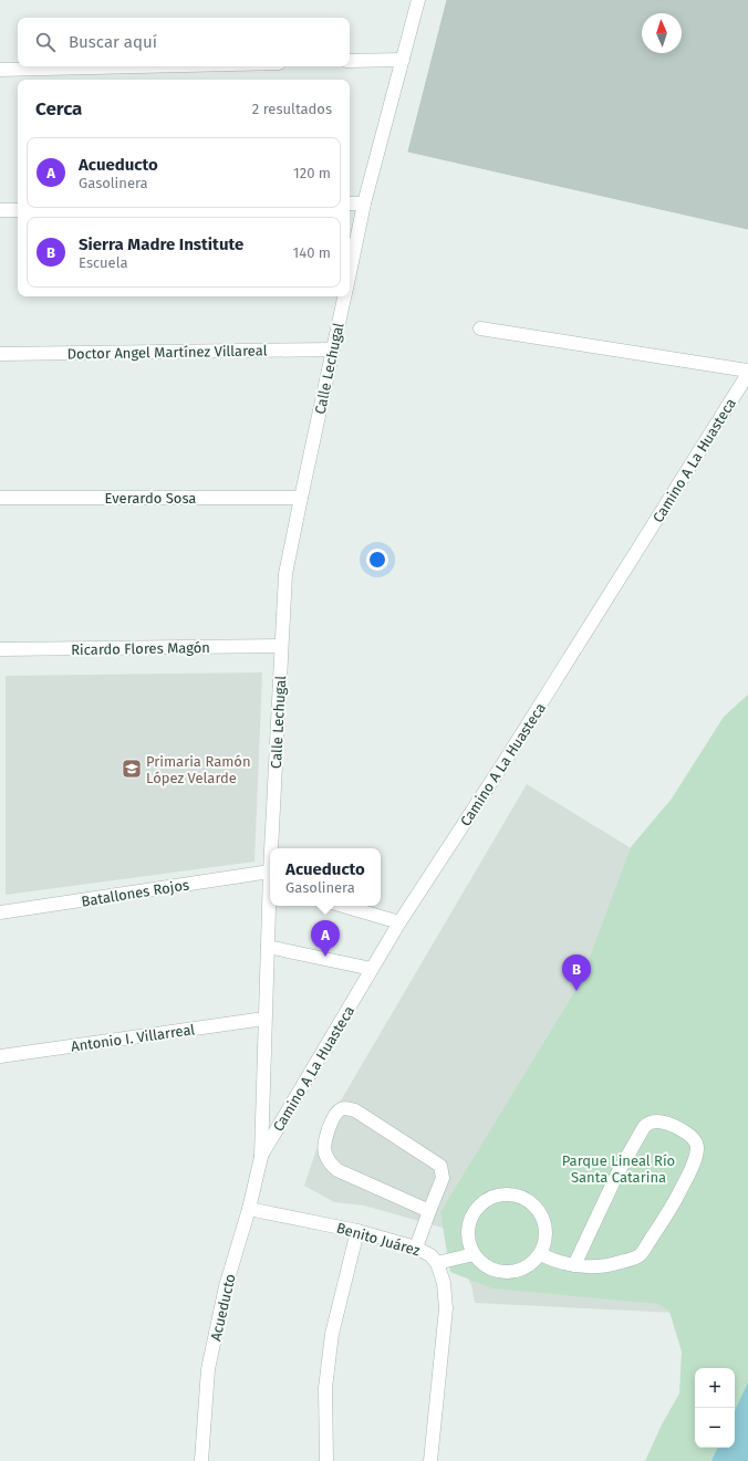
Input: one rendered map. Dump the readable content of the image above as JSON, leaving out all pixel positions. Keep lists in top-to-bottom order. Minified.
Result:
{"streets":{"street":["Doctor Angel Martínez Villareal","Calle Lechugal","Camino A La Huasteca","Everardo Sosa","Ricardo Flores Magón","Batallones Rojos","Antonio I. Villarreal","Benito Juárez","Acueducto"]},"crossings":[["Doctor Angel Martínez Villareal","Calle Lechugal"],["Calle Lechugal","Camino A La Huasteca"],["Calle Lechugal","Everardo Sosa"],["Calle Lechugal","Ricardo Flores Magón"],["Calle Lechugal","Antonio I. Villarreal"],["Calle Lechugal","Acueducto"],["Camino A La Huasteca","Acueducto"],["Benito Juárez","Acueducto"]],"parks":["Parque Lineal Río Santa Catarina"],"places":{"school or university":["Primaria Ramón López Velarde"]},"north":"top","page":{"search":"Buscar aquí","heading":["Cerca","2 resultados"],"list":[{"mark":"A","name":"Acueducto","note":"Gasolinera","value":"120 m"},{"mark":"B","name":"Sierra Madre Institute","note":"Escuela","value":"140 m"}],"popup":["Acueducto","Gasolinera"],"pins":["A","B"],"map_buttons":["+","−"]}}
